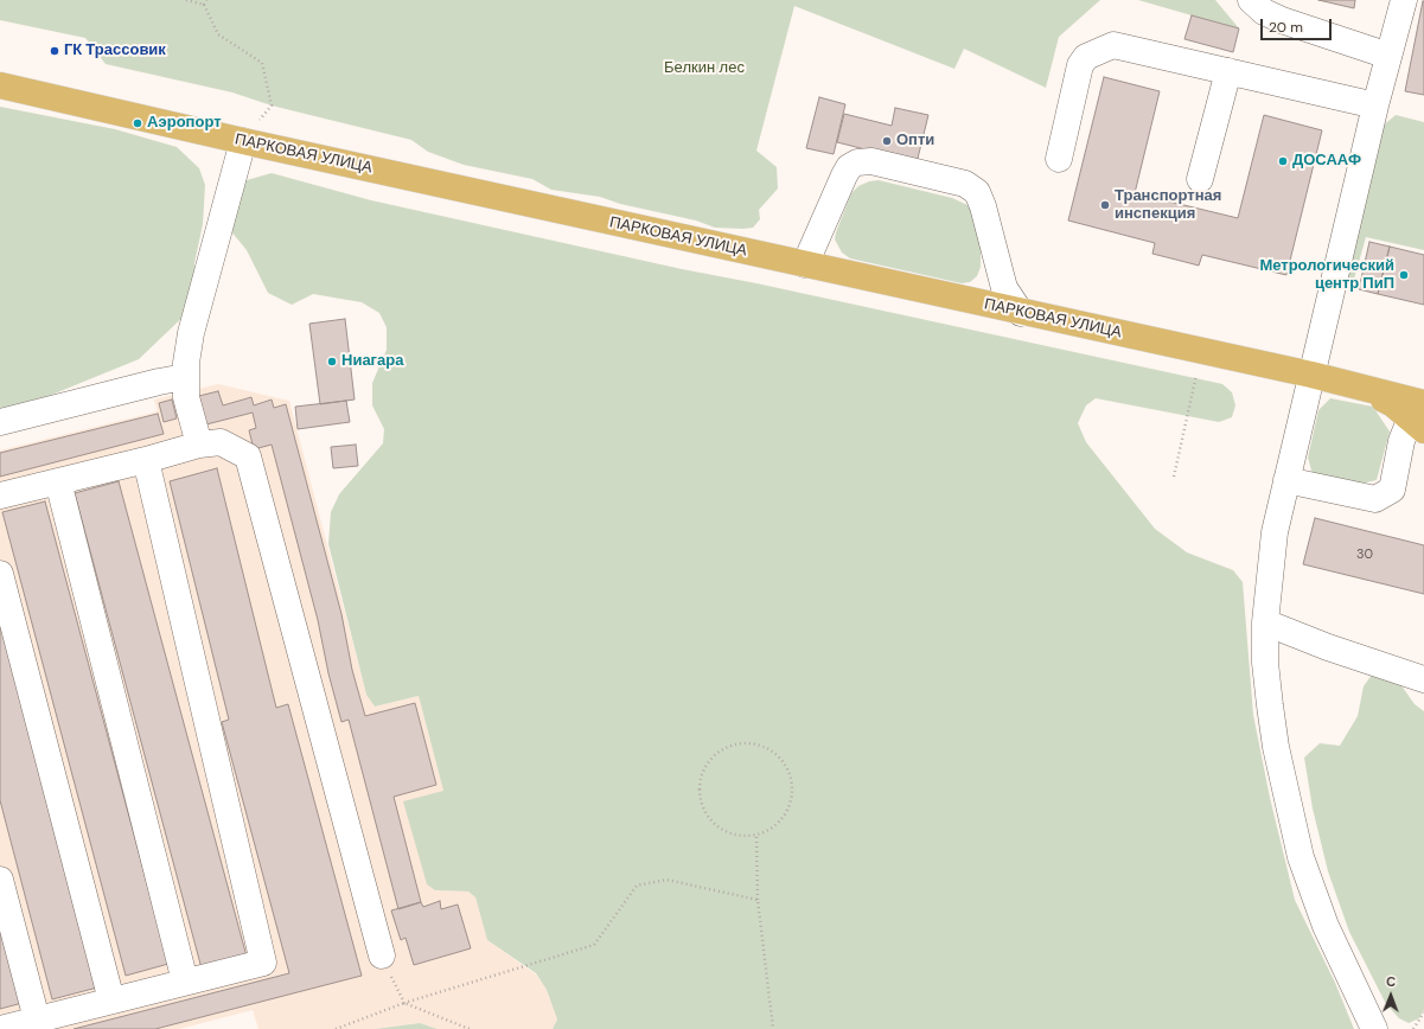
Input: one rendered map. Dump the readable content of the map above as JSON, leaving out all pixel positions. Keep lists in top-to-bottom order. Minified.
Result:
{"streets":{"main road":["ПАРКОВАЯ УЛИЦА"]},"parks":["Белкин лес"],"places":["ГК Трассовик","Аэропорт","Опти","ДОСААФ","Транспортная инспекция","Метрологический центр ПиП","Ниагара"],"house_numbers":["30"],"scale_bar":"20 m","north":"top"}
